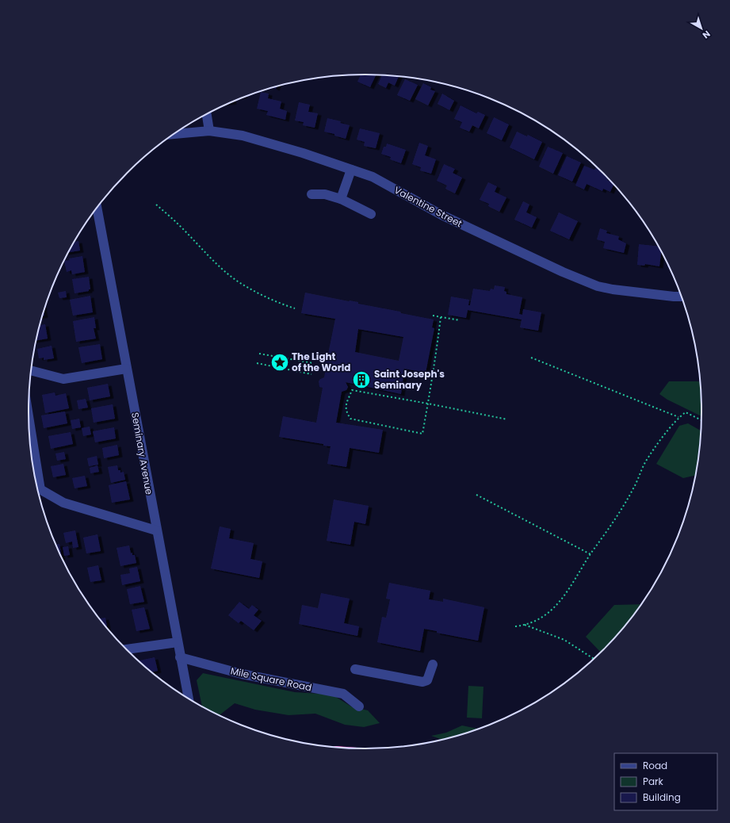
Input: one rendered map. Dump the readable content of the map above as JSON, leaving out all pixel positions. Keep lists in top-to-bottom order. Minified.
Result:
{"streets":{"street":["Valentine Street","Seminary Avenue","Mile Square Road"]},"crossings":[["Seminary Avenue","Mile Square Road"]],"places":{"place":["The Light of the World"],"building":["Saint Joseph's Seminary"]},"legend":["Road","Park","Building"],"north":"bottom right"}
